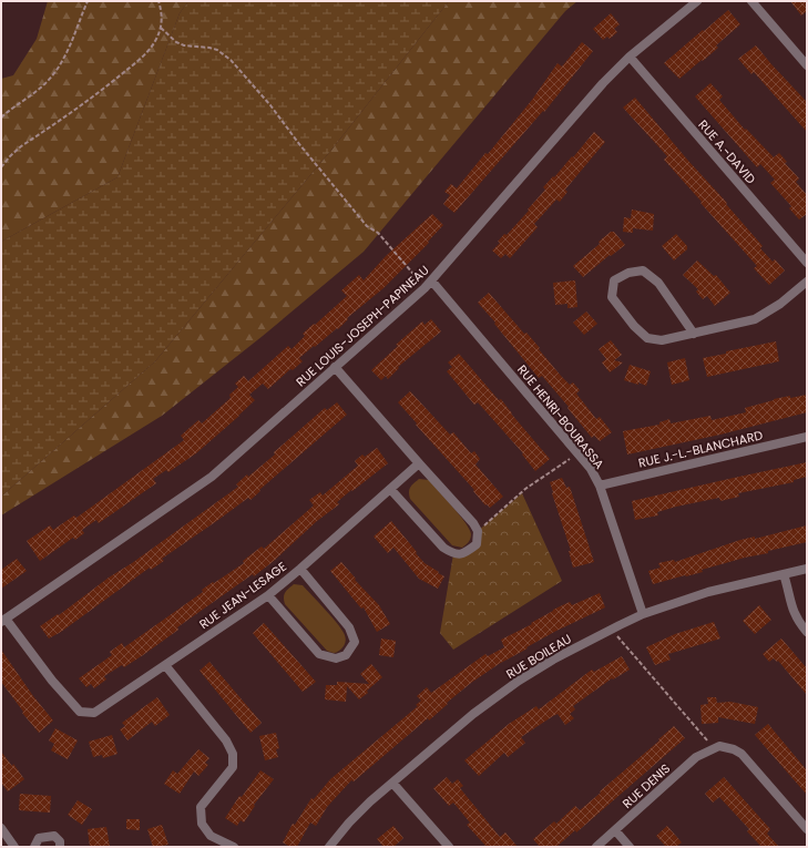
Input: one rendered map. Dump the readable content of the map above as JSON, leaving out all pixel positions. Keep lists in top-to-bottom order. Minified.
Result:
{"streets":{"street":["RUE A.-DAVID","RUE LOUIS-JOSEPH-PAPINEAU","RUE HENRI-BOURASSA","RUE J.-L.-BLANCHARD","RUE JEAN-LESAGE","RUE BOILEAU","RUE DENIS"]},"crossings":[["RUE A.-DAVID","RUE LOUIS-JOSEPH-PAPINEAU"],["RUE LOUIS-JOSEPH-PAPINEAU","RUE HENRI-BOURASSA"],["RUE LOUIS-JOSEPH-PAPINEAU","RUE JEAN-LESAGE"],["RUE HENRI-BOURASSA","RUE J.-L.-BLANCHARD"],["RUE HENRI-BOURASSA","RUE BOILEAU"]]}
